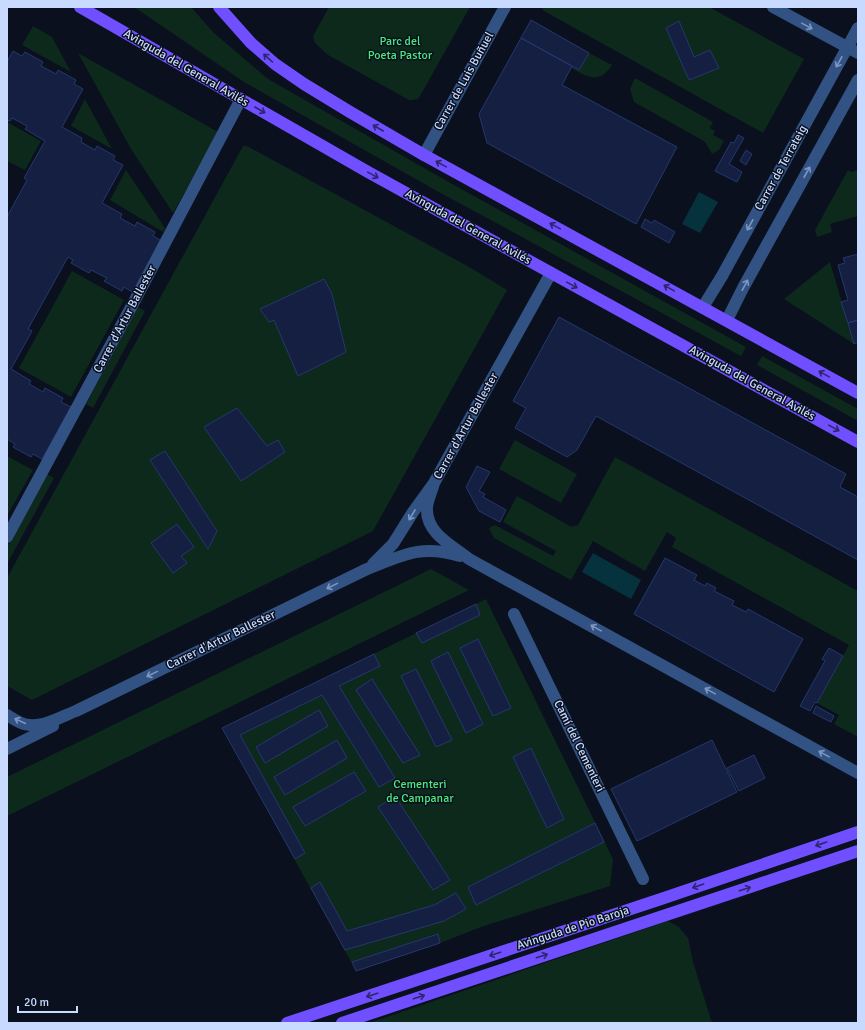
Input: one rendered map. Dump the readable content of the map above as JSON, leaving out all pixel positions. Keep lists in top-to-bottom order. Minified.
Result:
{"streets":{"main road":["Avinguda del General Avilés","Avinguda de Pio Baroja"],"street":["Carrer de Luis Buñuel","Carrer de Terrateig","Carrer d'Artur Ballester","Camí del Cementeri"]},"crossings":[["Avinguda del General Avilés","Carrer d'Artur Ballester"]],"parks":["Parc del Poeta Pastor","Cementeri de Campanar"],"scale_bar":"20 m"}
